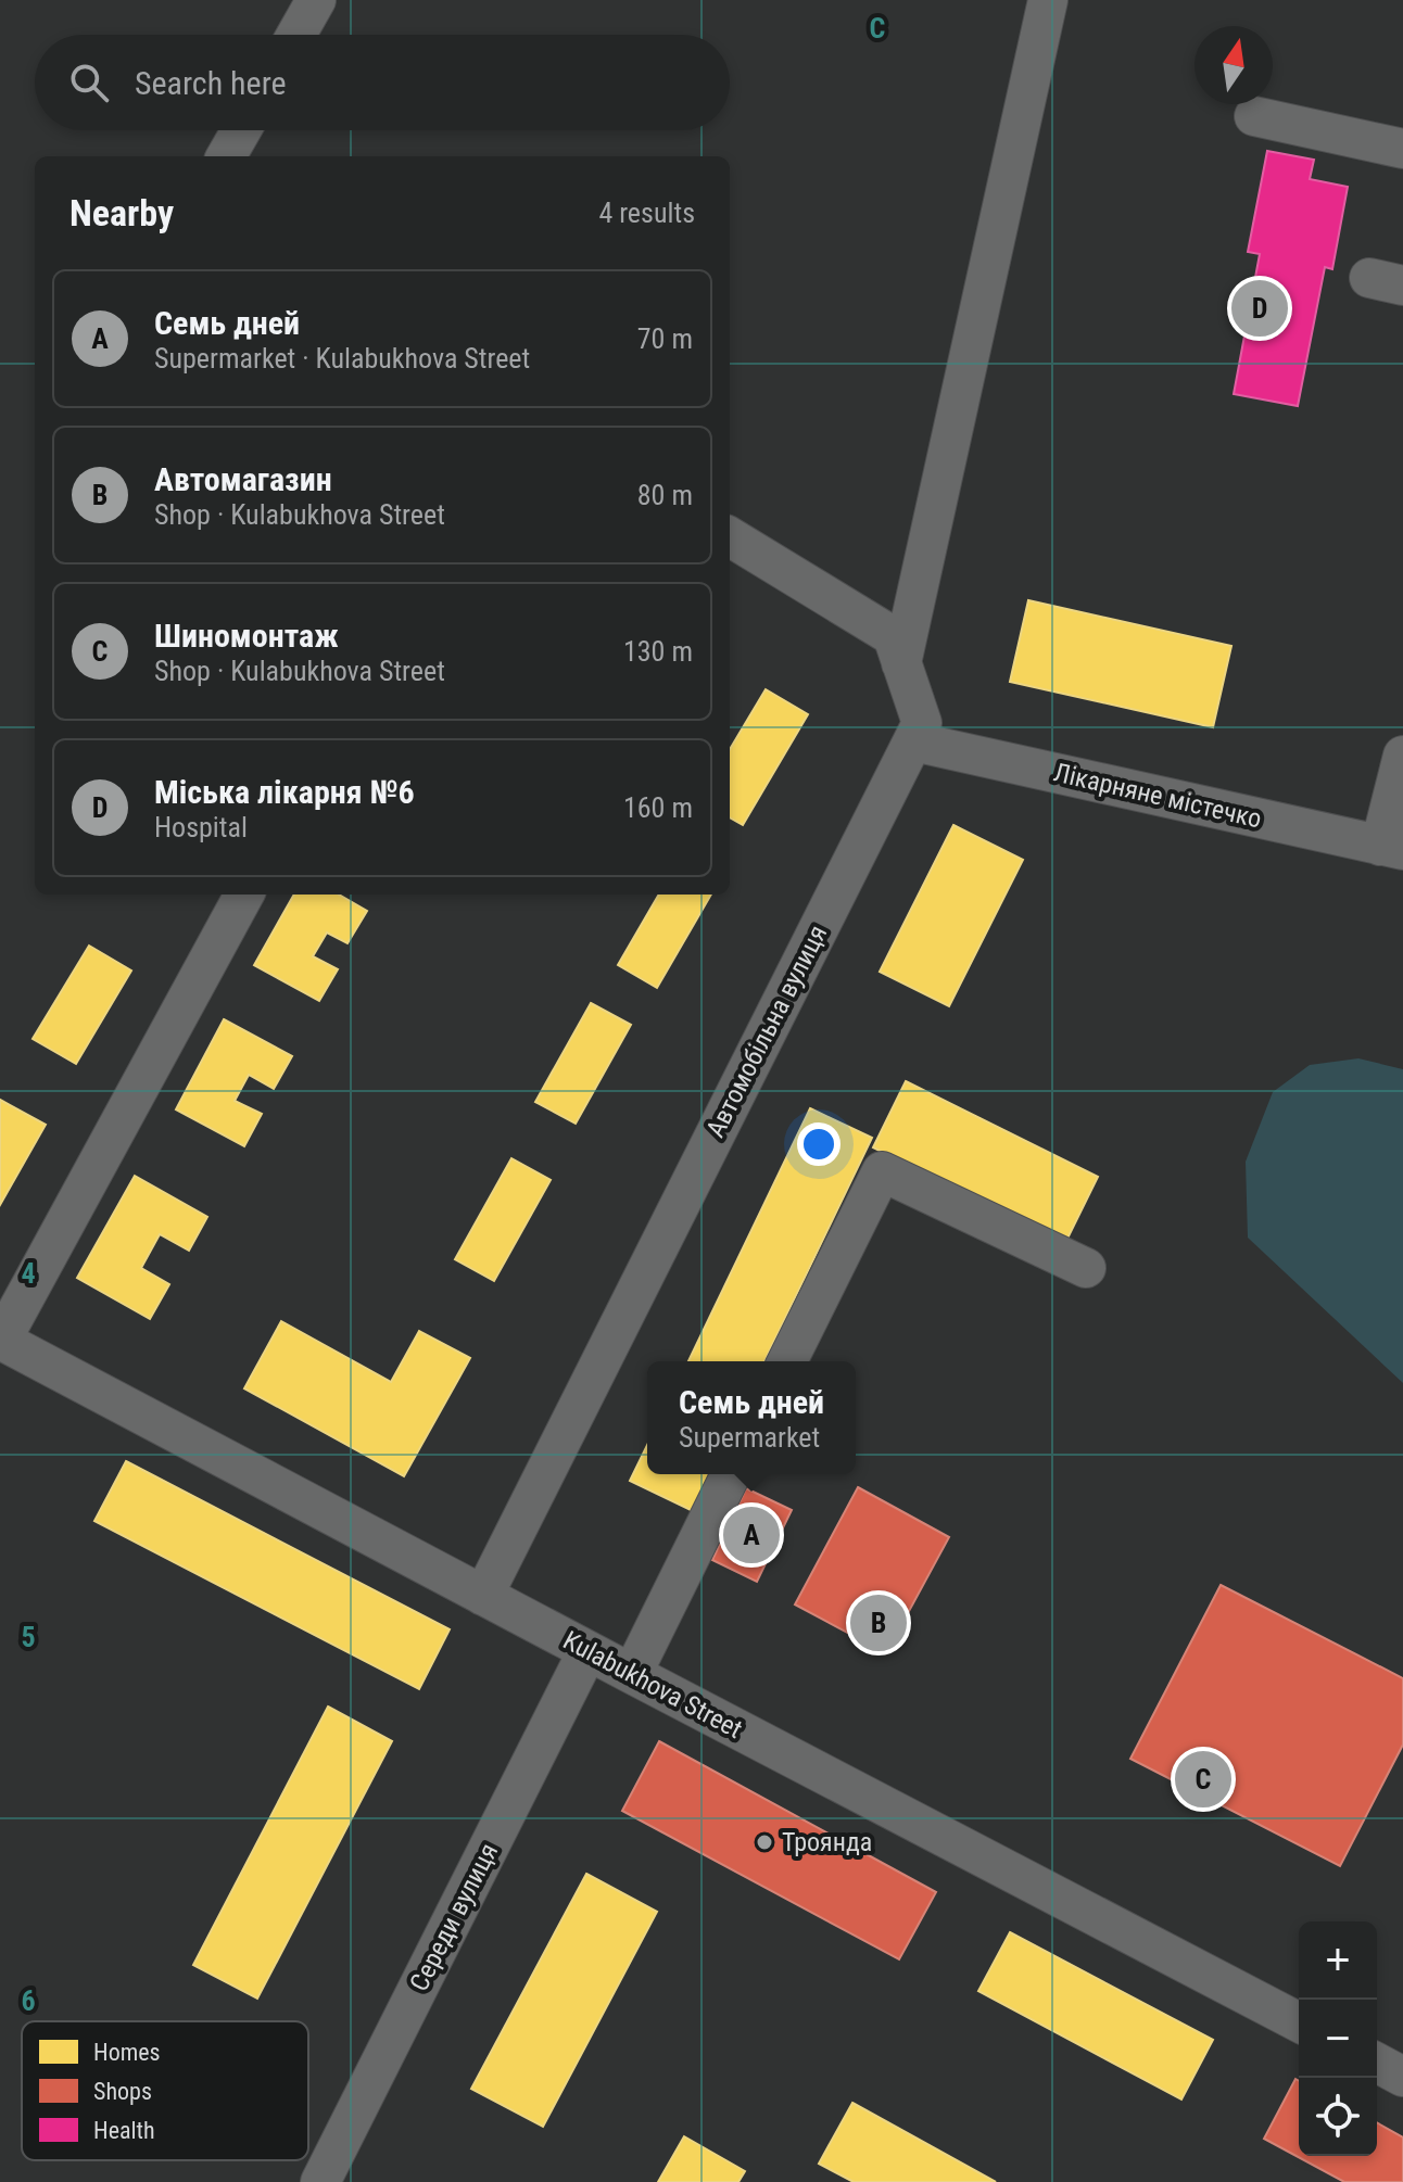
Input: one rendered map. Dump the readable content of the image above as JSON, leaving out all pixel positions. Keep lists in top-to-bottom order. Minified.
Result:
{"streets":{"street":["Лікарняне містечко","Автомобільна вулиця","Kulabukhova Street","Середи вулиця"]},"crossings":[["Лікарняне містечко","Автомобільна вулиця"],["Автомобільна вулиця","Kulabukhova Street"],["Kulabukhova Street","Середи вулиця"]],"places":["Троянда"],"legend":["Homes","Shops","Health"],"north":"top","page":{"search":"Search here","heading":["Nearby","4 results"],"list":[{"mark":"A","name":"Семь дней","note":"Supermarket · Kulabukhova Street","value":"70 m"},{"mark":"B","name":"Автомагазин","note":"Shop · Kulabukhova Street","value":"80 m"},{"mark":"C","name":"Шиномонтаж","note":"Shop · Kulabukhova Street","value":"130 m"},{"mark":"D","name":"Міська лікарня №6","note":"Hospital","value":"160 m"}],"pins":["D","A","B","C"],"popup":["Семь дней","Supermarket"],"map_buttons":["+","−"]},"grid":{"columns":["C"],"rows":["4","5","6"]}}
